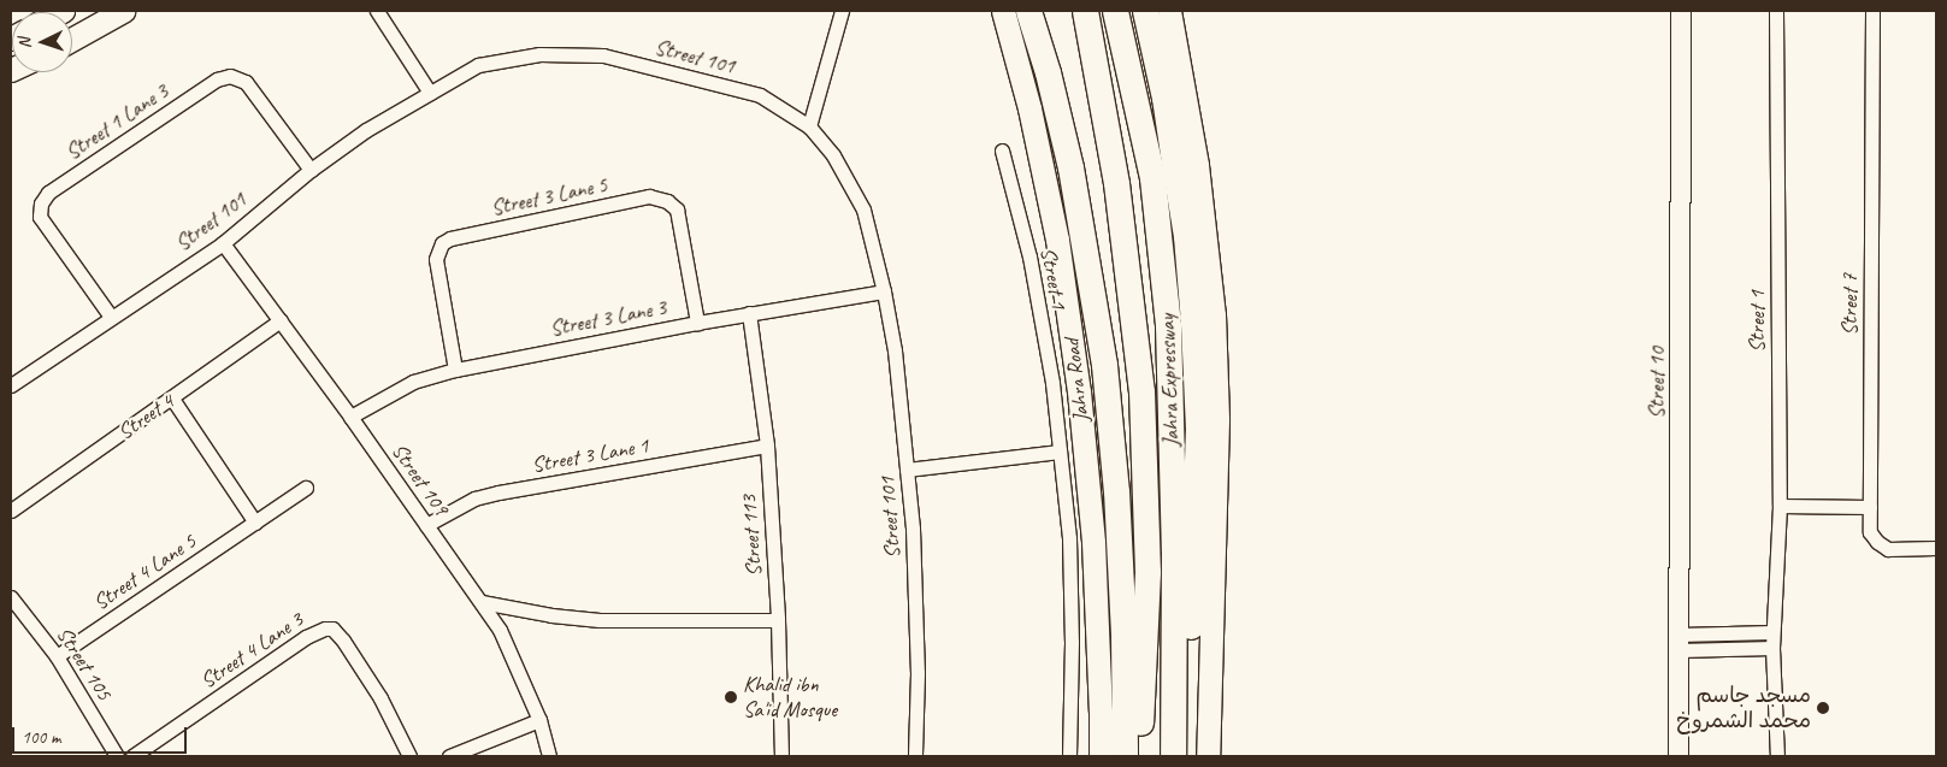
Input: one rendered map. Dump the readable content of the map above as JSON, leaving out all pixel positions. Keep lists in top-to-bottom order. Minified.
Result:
{"streets":{"highway":["Jahra Expressway"],"main road":["Jahra Road"],"street":["Street 101","Street 1 Lane 3","Street 3 Lane 5","Street 1","Street 7","Street 3 Lane 3","Street 10","Street 4","Street 3 Lane 1","Street 109","Street 113","Street 4 Lane 5","Street 4 Lane 3","Street 105"]},"crossings":[["Street 101","Street 1 Lane 3"],["Street 101","Street 3 Lane 3"],["Street 101","Street 109"],["Street 3 Lane 5","Street 3 Lane 3"],["Street 3 Lane 3","Street 109"],["Street 3 Lane 3","Street 113"],["Street 4","Street 109"],["Street 3 Lane 1","Street 109"],["Street 3 Lane 1","Street 113"],["Street 4 Lane 5","Street 105"]],"places":["Khalid ibn Sa'id Mosque","مسجد جاسم محمد الشمروخ"],"scale_bar":"100 m","north":"left"}
